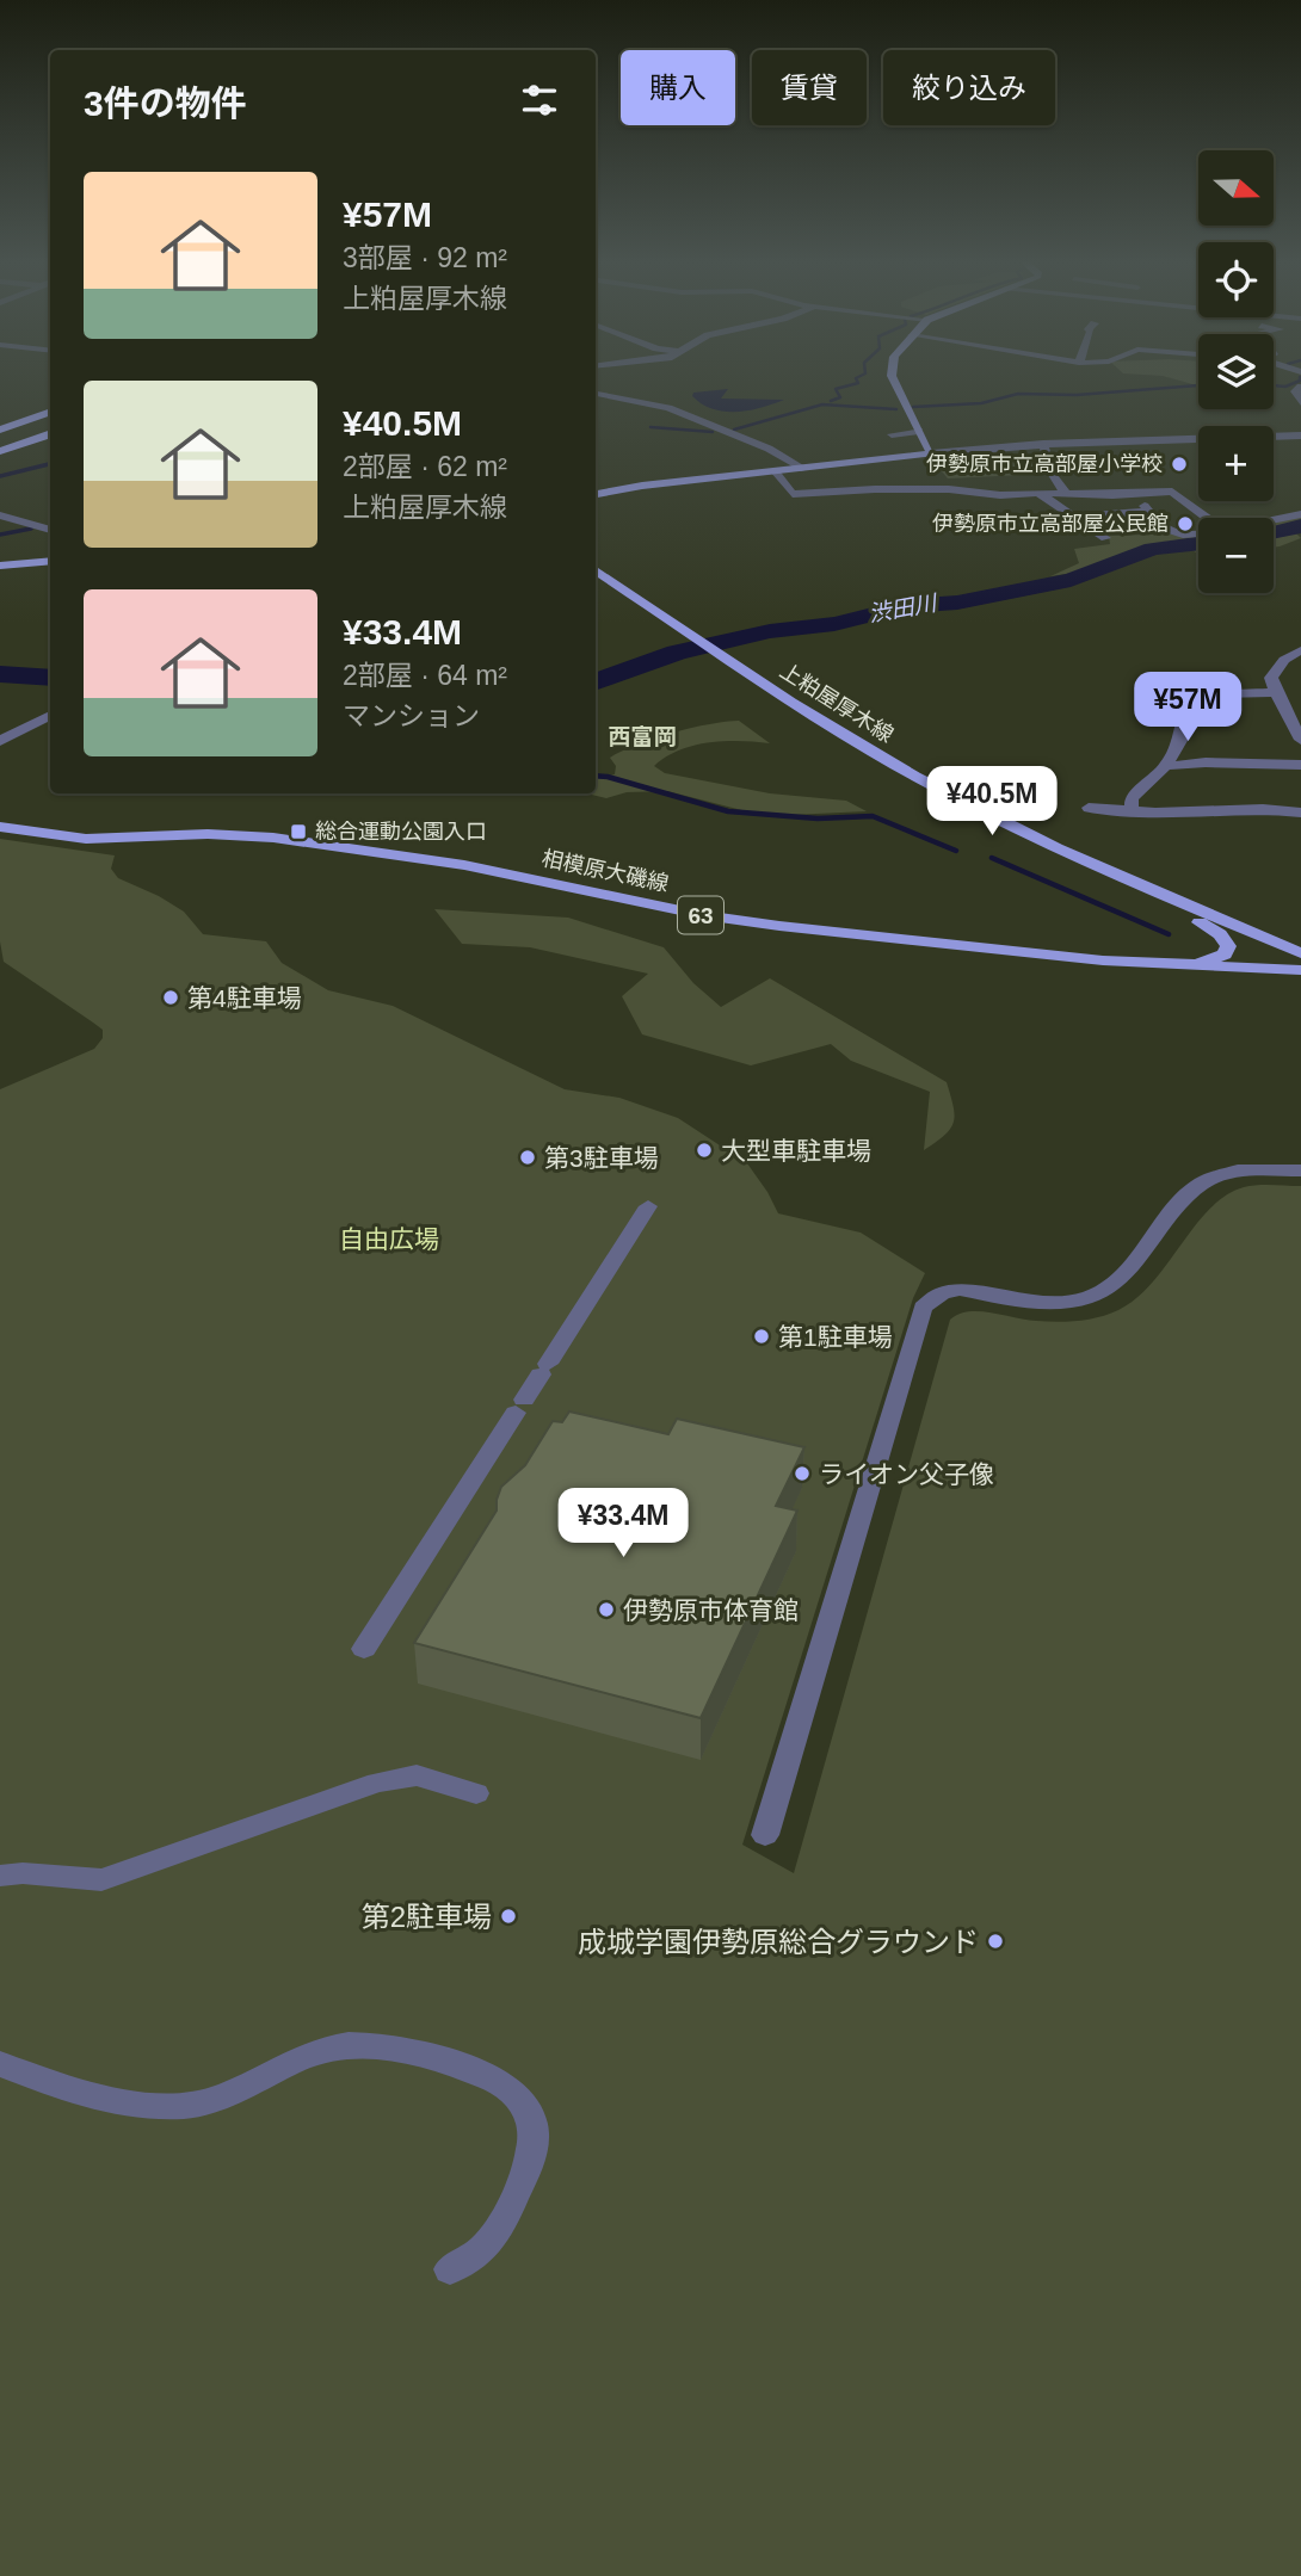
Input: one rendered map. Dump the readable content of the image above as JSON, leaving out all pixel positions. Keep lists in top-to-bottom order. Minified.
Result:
{"streets":{"main road":["上粕屋厚木線","相模原大磯線","63"]},"districts":["西富岡"],"water":["渋田川"],"parks":["自由広場"],"places":{"other":["伊勢原市立高部屋小学校","伊勢原市立高部屋公民館","第4駐車場","大型車駐車場","第3駐車場","第1駐車場","ライオン父子像","伊勢原市体育館","第2駐車場","成城学園伊勢原総合グラウンド"],"transit":["総合運動公園入口"]},"north":"right","page":{"chip":["購入","賃貸","絞り込み"],"heading":"3件の物件","map_buttons":["+","−"],"list":[{"name":"¥57M","note":"3部屋 · 92 m² · 上粕屋厚木線"},{"name":"¥40.5M","note":"2部屋 · 62 m² · 上粕屋厚木線"},{"name":"¥33.4M","note":"2部屋 · 64 m² · マンション"}],"price":["¥57M","¥40.5M","¥33.4M"]}}
